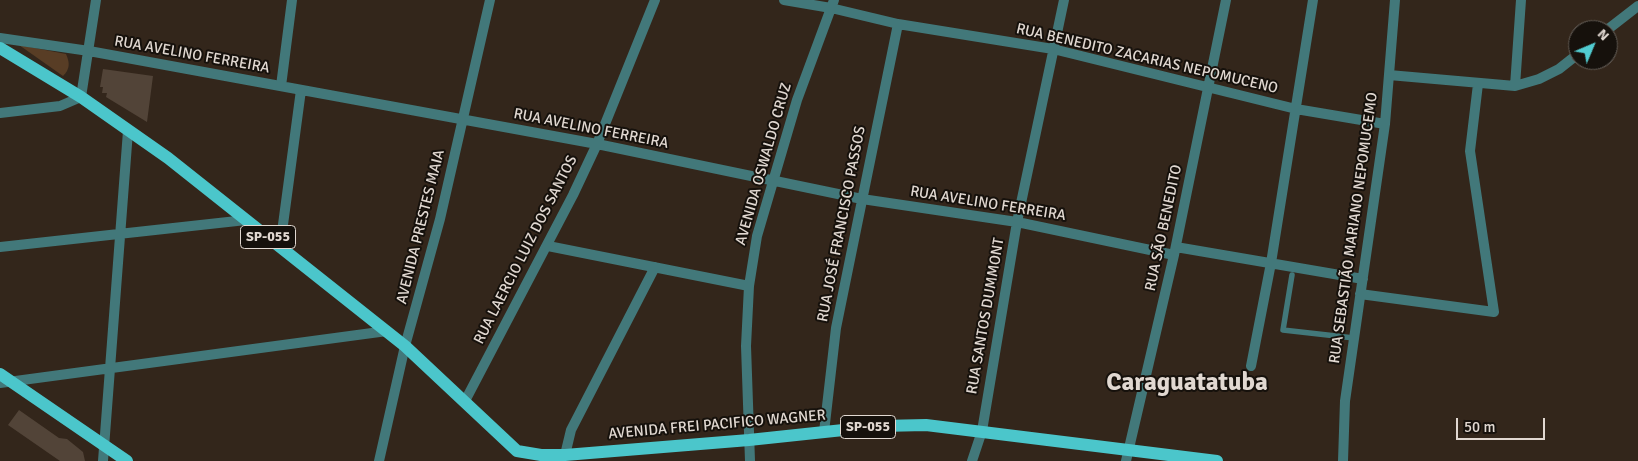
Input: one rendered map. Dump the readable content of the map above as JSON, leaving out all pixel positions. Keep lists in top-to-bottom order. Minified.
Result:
{"streets":{"main road":["SP-055","AVENIDA FREI PACIFICO WAGNER"],"street":["RUA AVELINO FERREIRA","RUA BENEDITO ZACARIAS NEPOMUCENO","AVENIDA OSWALDO CRUZ","RUA JOSÉ FRANCISCO PASSOS","AVENIDA PRESTES MAIA","RUA SÃO BENEDITO","RUA SEBASTIÃO MARIANO NEPOMUCEMO","RUA LAERCIO LUIZ DOS SANTOS","RUA SANTOS DUMMONT"]},"crossings":[["RUA AVELINO FERREIRA","AVENIDA OSWALDO CRUZ"],["RUA AVELINO FERREIRA","RUA JOSÉ FRANCISCO PASSOS"],["RUA AVELINO FERREIRA","AVENIDA PRESTES MAIA"],["RUA AVELINO FERREIRA","RUA SÃO BENEDITO"],["RUA AVELINO FERREIRA","RUA SEBASTIÃO MARIANO NEPOMUCEMO"],["RUA AVELINO FERREIRA","RUA LAERCIO LUIZ DOS SANTOS"],["RUA AVELINO FERREIRA","RUA SANTOS DUMMONT"],["RUA BENEDITO ZACARIAS NEPOMUCENO","AVENIDA OSWALDO CRUZ"],["RUA BENEDITO ZACARIAS NEPOMUCENO","RUA JOSÉ FRANCISCO PASSOS"],["RUA BENEDITO ZACARIAS NEPOMUCENO","RUA SÃO BENEDITO"],["RUA BENEDITO ZACARIAS NEPOMUCENO","RUA SEBASTIÃO MARIANO NEPOMUCEMO"],["RUA BENEDITO ZACARIAS NEPOMUCENO","RUA SANTOS DUMMONT"],["AVENIDA OSWALDO CRUZ","AVENIDA FREI PACIFICO WAGNER"],["RUA JOSÉ FRANCISCO PASSOS","AVENIDA FREI PACIFICO WAGNER"],["AVENIDA PRESTES MAIA","SP-055"],["RUA SÃO BENEDITO","AVENIDA FREI PACIFICO WAGNER"],["SP-055","RUA LAERCIO LUIZ DOS SANTOS"],["SP-055","AVENIDA FREI PACIFICO WAGNER"],["RUA LAERCIO LUIZ DOS SANTOS","AVENIDA FREI PACIFICO WAGNER"],["RUA SANTOS DUMMONT","AVENIDA FREI PACIFICO WAGNER"]],"districts":["Caraguatatuba"],"scale_bar":"50 m","north":"top right"}
